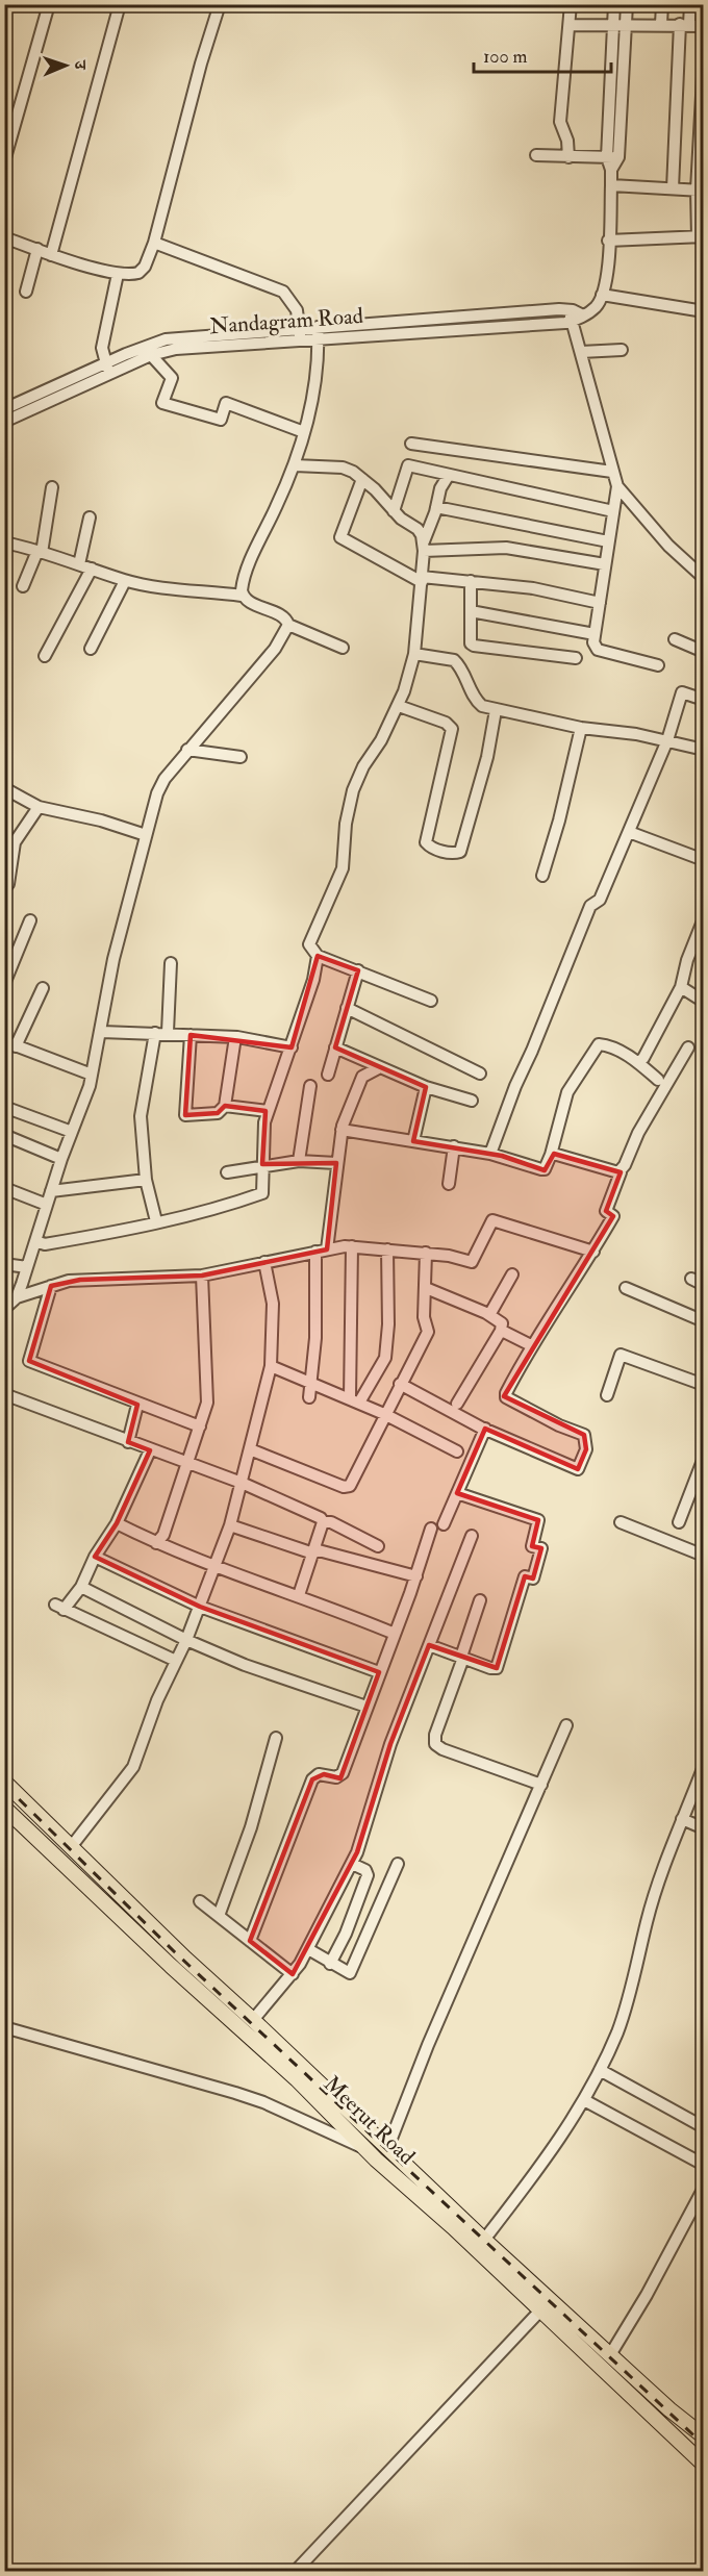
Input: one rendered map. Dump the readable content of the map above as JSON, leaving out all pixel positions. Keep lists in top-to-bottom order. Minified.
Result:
{"streets":{"main road":["Meerut Road"],"street":["Nandagram Road"]},"scale_bar":"100 m","north":"right"}
